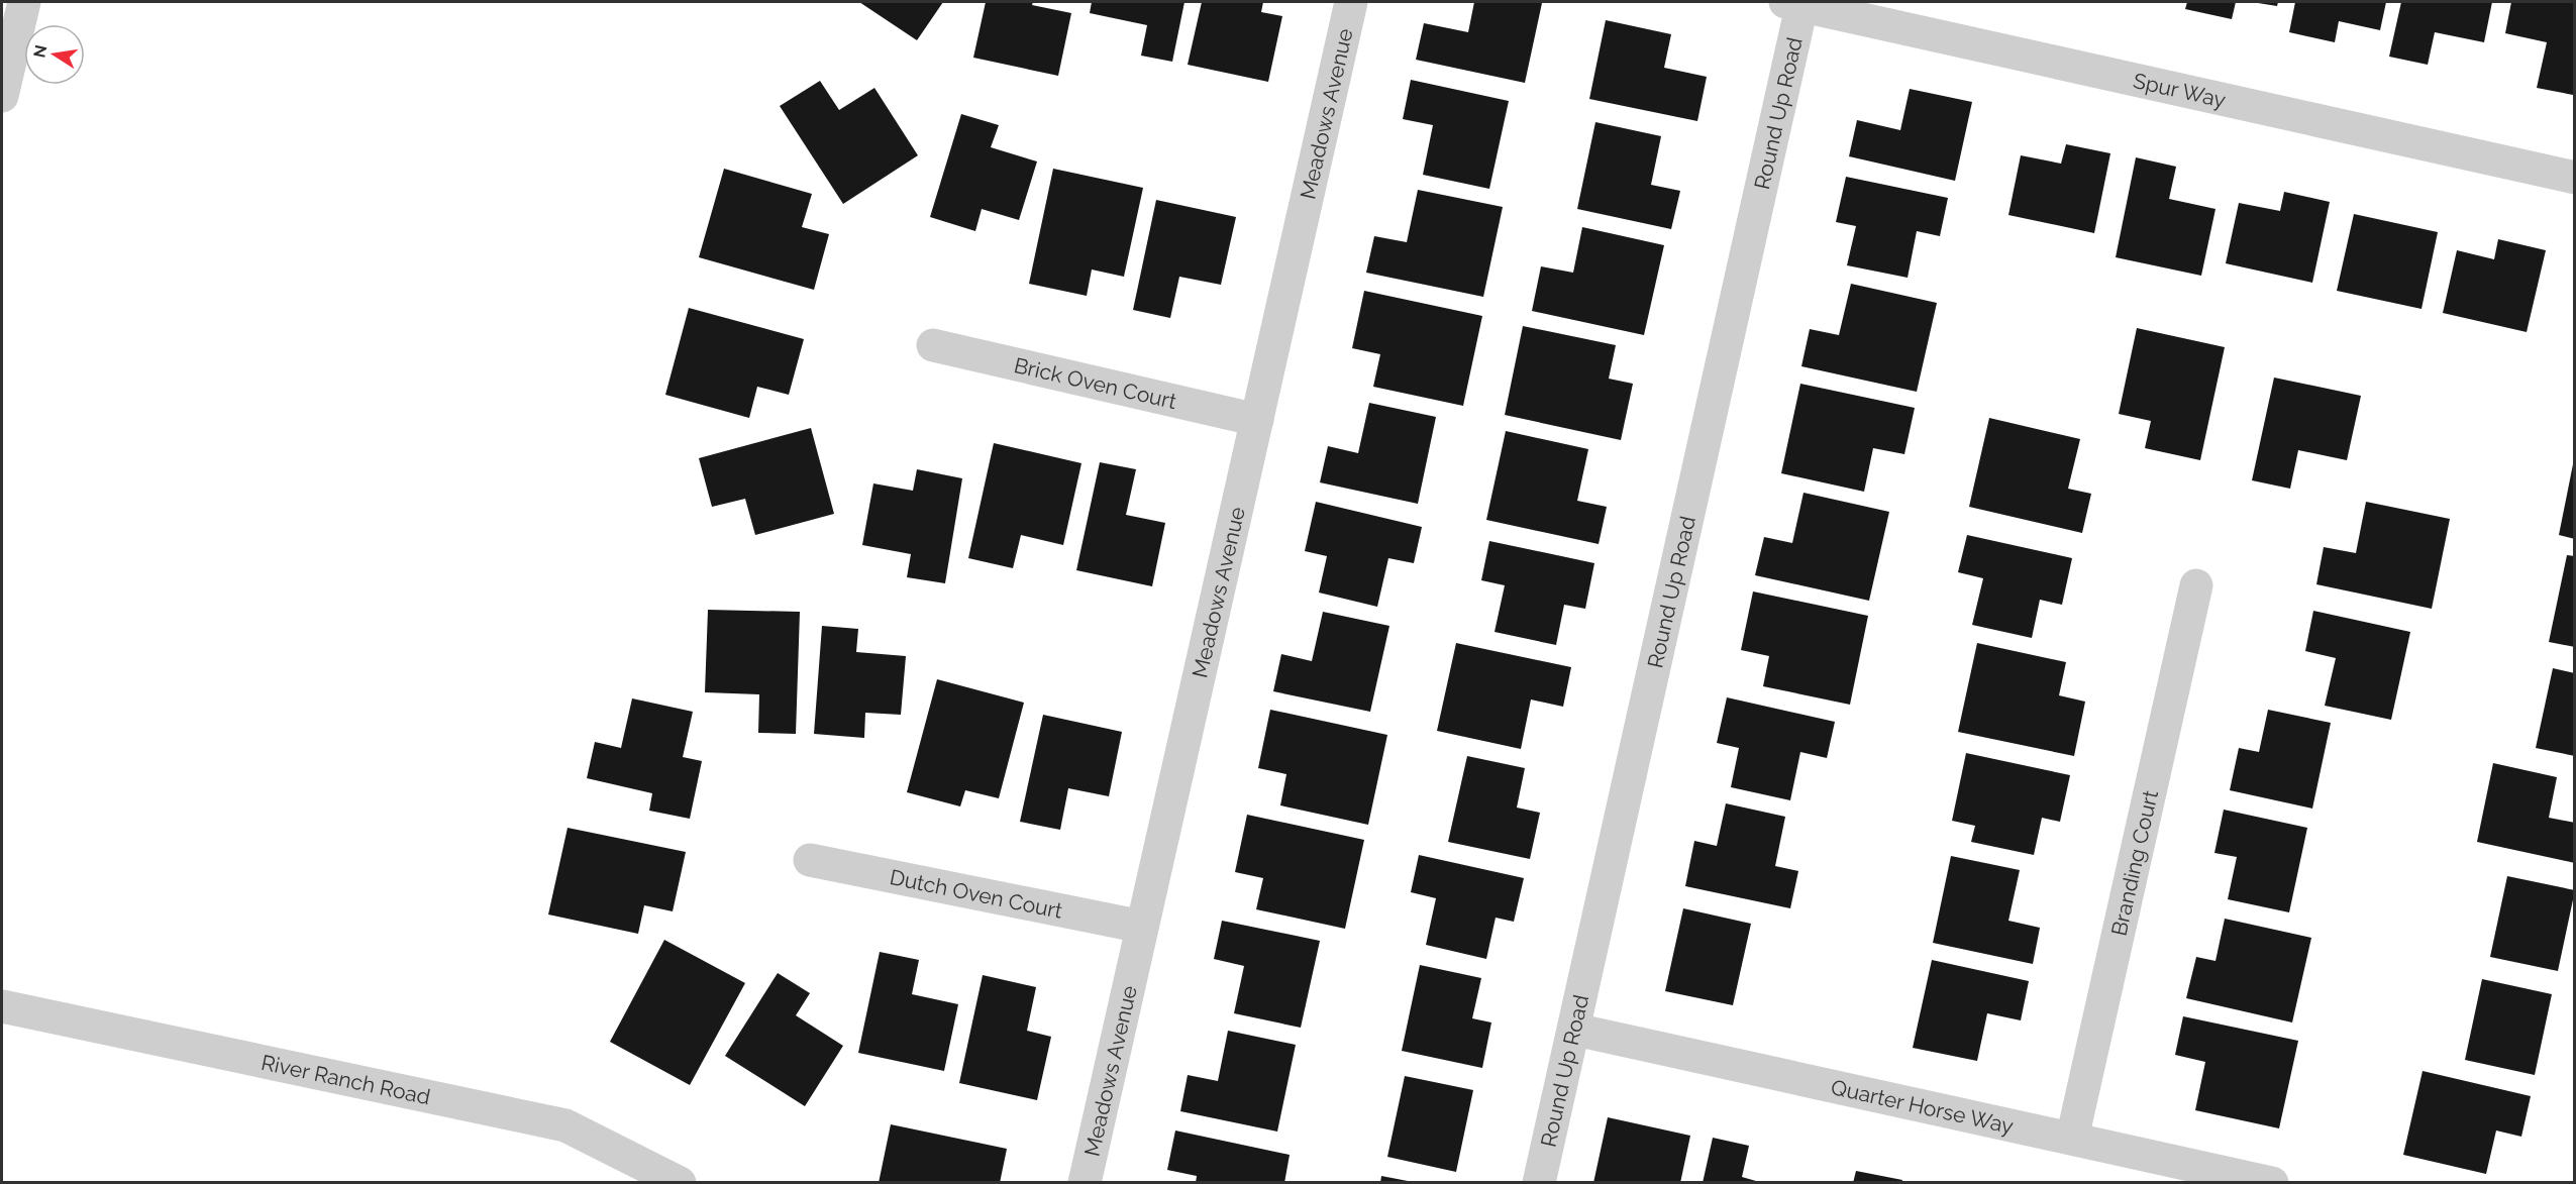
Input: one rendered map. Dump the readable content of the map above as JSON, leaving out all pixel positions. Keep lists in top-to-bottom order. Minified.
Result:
{"streets":{"street":["Spur Way","Round Up Road","Meadows Avenue","Brick Oven Court","Branding Court","Dutch Oven Court","River Ranch Road","Quarter Horse Way"]},"crossings":[["Spur Way","Round Up Road"],["Round Up Road","Quarter Horse Way"],["Meadows Avenue","Brick Oven Court"],["Meadows Avenue","Dutch Oven Court"],["Branding Court","Quarter Horse Way"]],"north":"left"}
